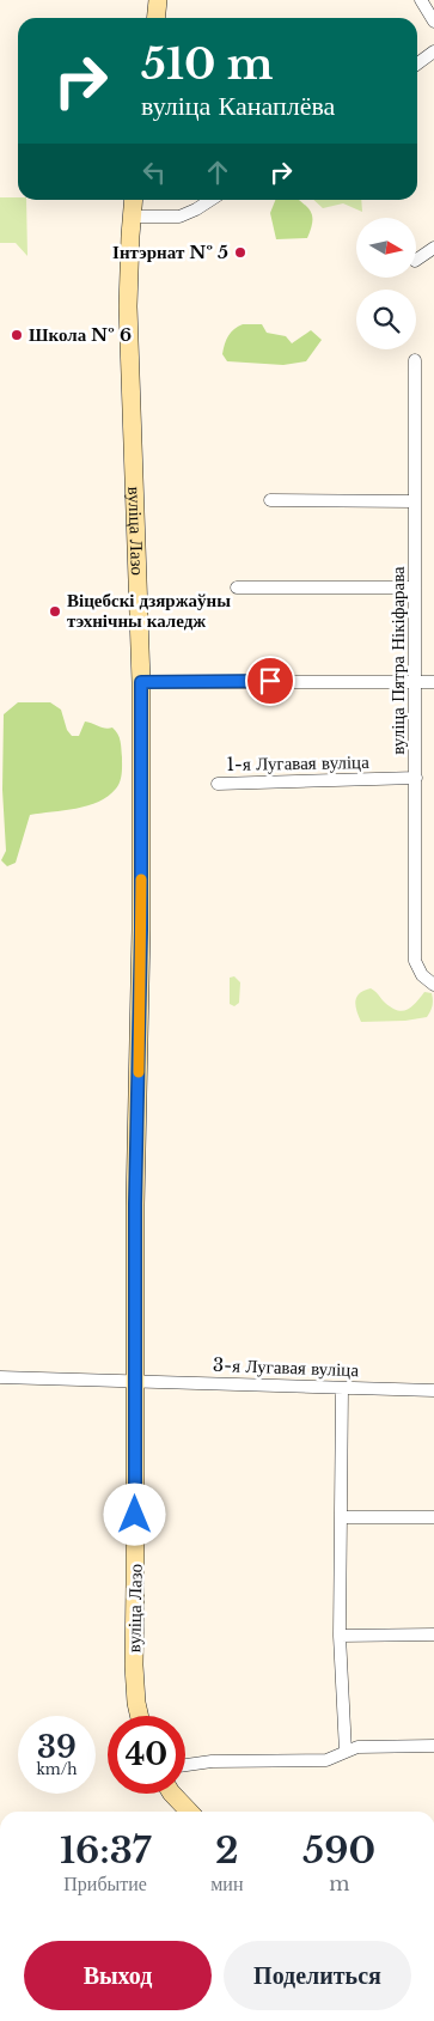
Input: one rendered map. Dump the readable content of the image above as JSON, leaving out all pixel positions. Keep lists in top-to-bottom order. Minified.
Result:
{"streets":{"street":["вуліца Лазо","вуліца Пятра Нікіфарава","1-я Лугавая вуліца","3-я Лугавая вуліца"]},"crossings":[["вуліца Лазо","3-я Лугавая вуліца"],["вуліца Пятра Нікіфарава","1-я Лугавая вуліца"]],"places":["Інтэрнат № 5","Школа № 6","Віцебскі дзяржаўны тэхнічны каледж"],"north":"right","page":{"turn":["510 m","вуліца Канаплёва"],"speed":"39 km/h","limit":"40","eta":["16:37","Прибытие","2","мин","590","m"],"buttons":["Выход","Поделиться"]}}
